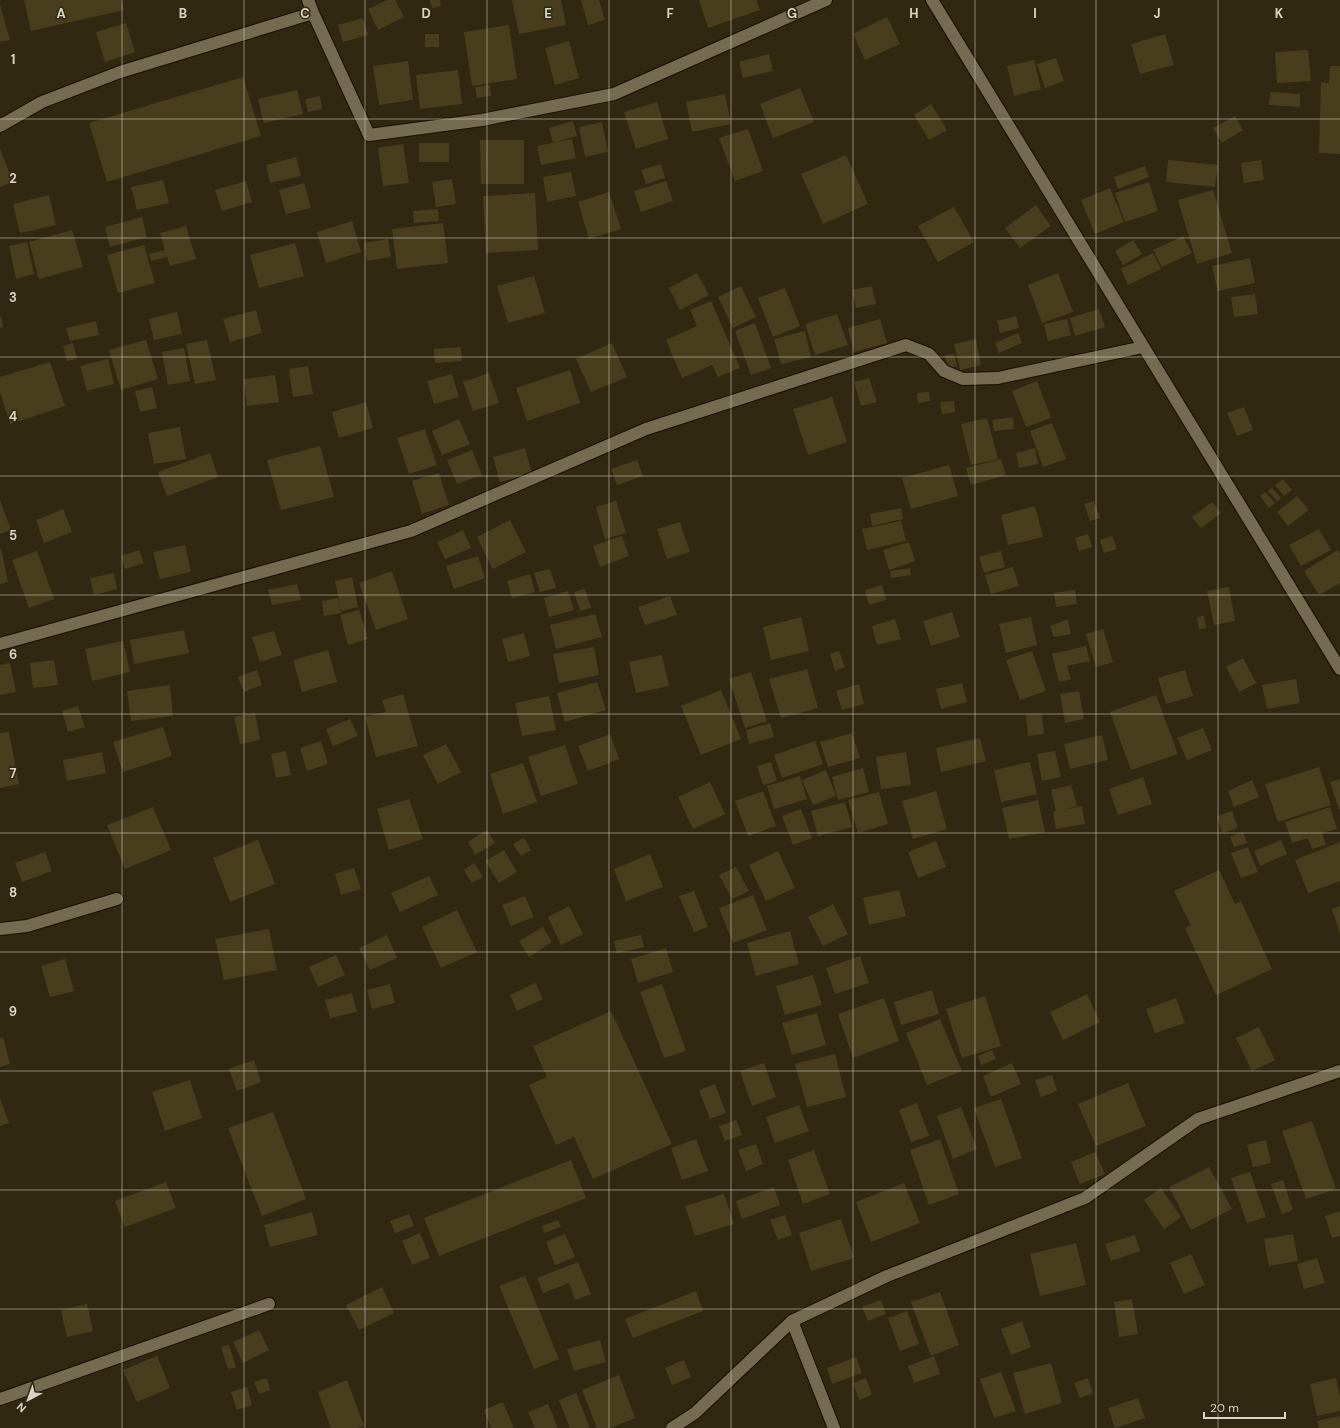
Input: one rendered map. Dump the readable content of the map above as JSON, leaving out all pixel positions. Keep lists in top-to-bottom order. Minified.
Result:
{"scale_bar":"20 m","north":"bottom left","grid":{"columns":["A","B","C","D","E","F","G","H","I","J","K"],"rows":["1","2","3","4","5","6","7","8","9"]}}
